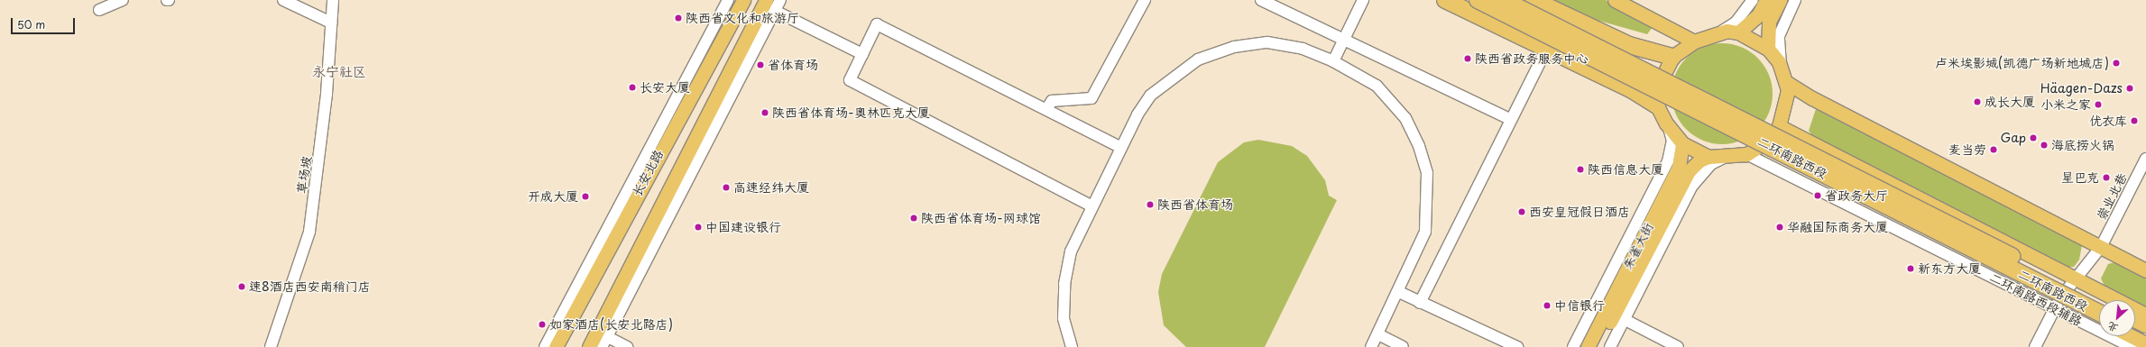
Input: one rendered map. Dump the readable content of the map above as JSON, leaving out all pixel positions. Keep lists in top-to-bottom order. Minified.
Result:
{"streets":{"highway":["二环南路西段"],"main road":["长安北路","朱雀大街"],"street":["草场坡","崇业北巷","二环南路西段辅路"]},"crossings":[["二环南路西段","崇业北巷"],["二环南路西段","朱雀大街"],["二环南路西段","二环南路西段辅路"],["崇业北巷","二环南路西段辅路"],["朱雀大街","二环南路西段辅路"]],"districts":["永宁社区"],"places":["陕西省文化和旅游厅","陕西省政务服务中心","卢米埃影城(凯德广场新地城店)","省体育场","长安大厦","Häagen-Dazs","成长大厦","小米之家","陕西省体育场-奥林匹克大厦","优衣库","Gap","海底捞火锅","麦当劳","陕西信息大厦","星巴克","高速经纬大厦","省政务大厅","开成大厦","陕西省体育场","西安皇冠假日酒店","陕西省体育场-网球馆","中国建设银行","华融国际商务大厦","新东方大厦","速8酒店西安南稍门店","中信银行","如家酒店(长安北路店)"],"scale_bar":"50 m","north":"bottom left"}
